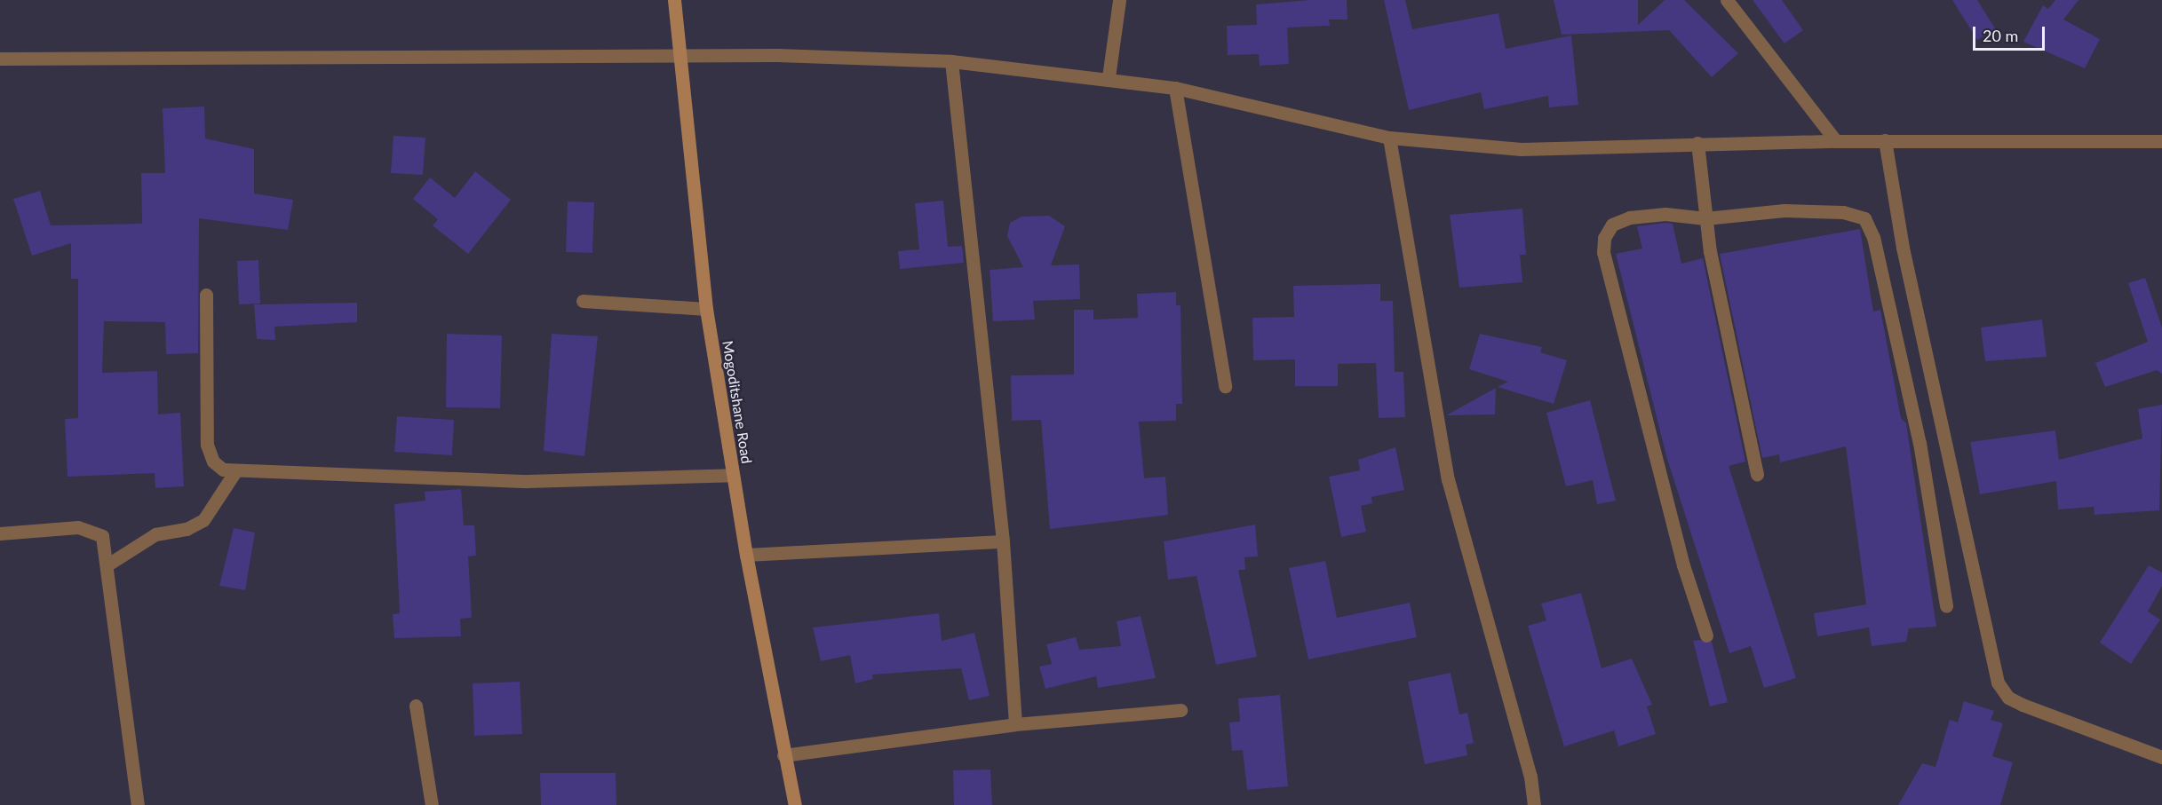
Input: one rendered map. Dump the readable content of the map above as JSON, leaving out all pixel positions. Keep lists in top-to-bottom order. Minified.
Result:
{"streets":{"main road":["Mogoditshane Road"]},"scale_bar":"20 m"}
